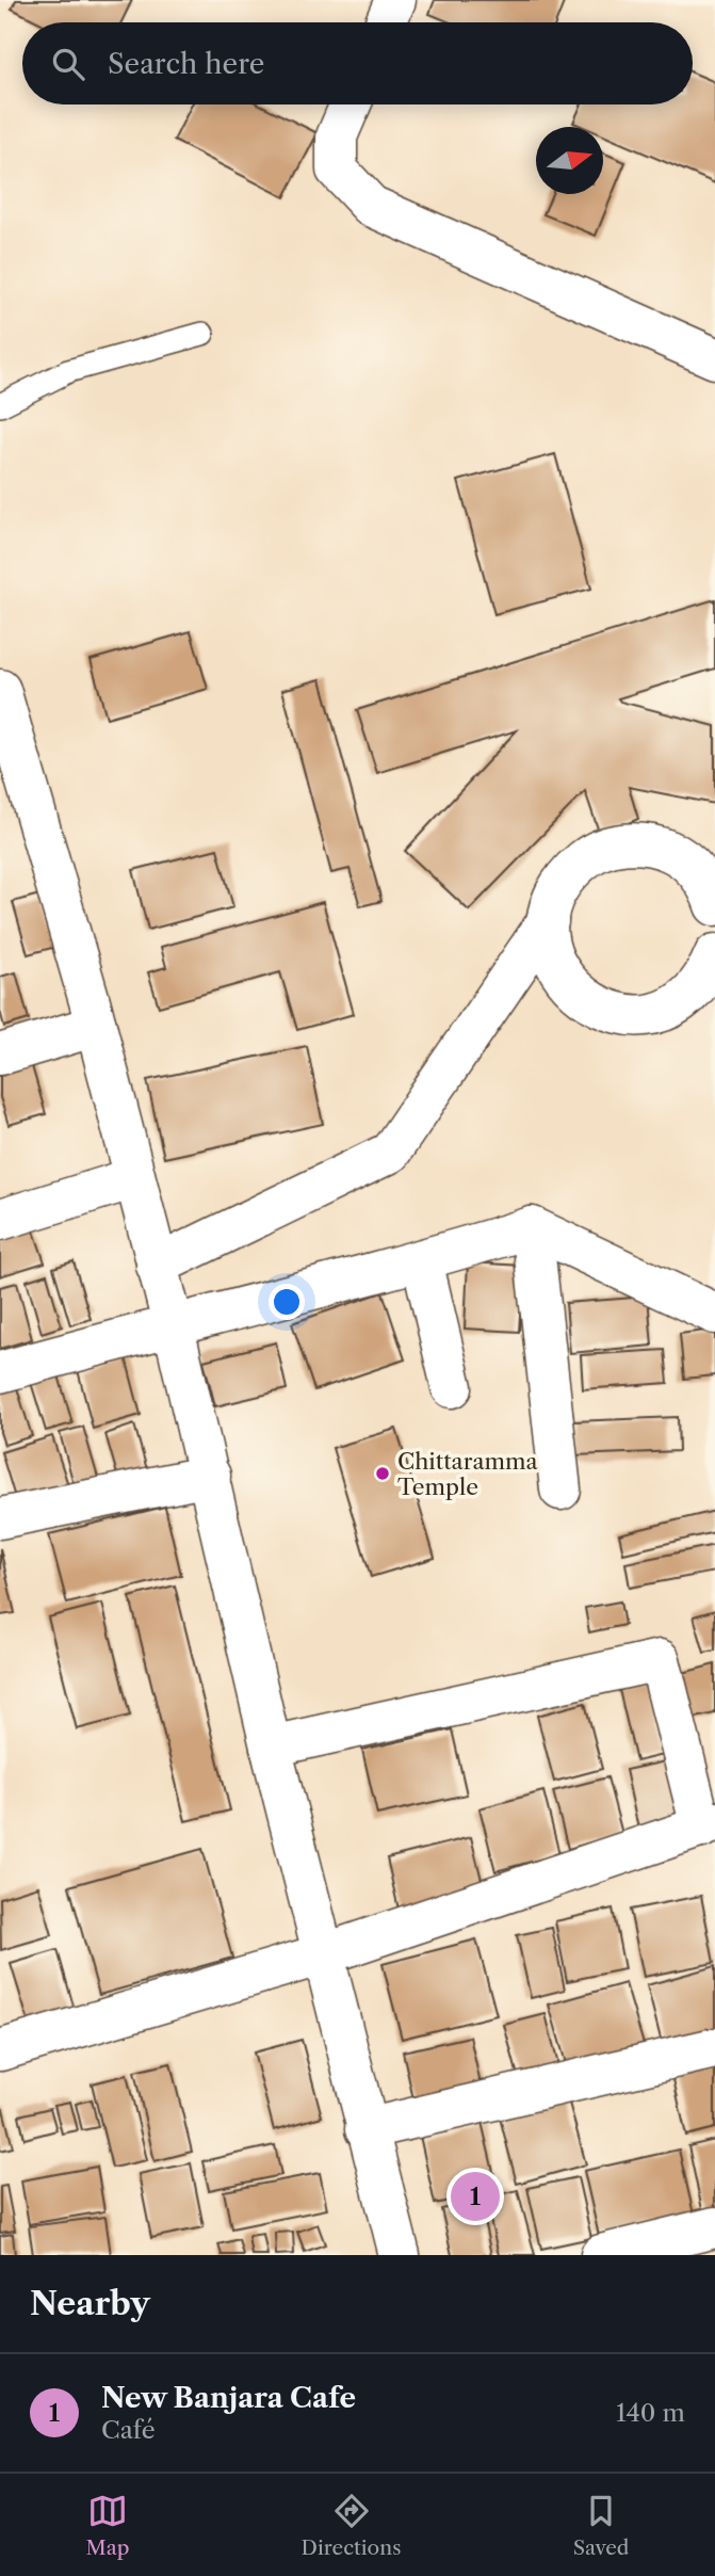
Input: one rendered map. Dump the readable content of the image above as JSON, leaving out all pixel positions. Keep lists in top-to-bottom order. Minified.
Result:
{"places":["Chittaramma Temple"],"north":"right","page":{"search":"Search here","pins":"1","heading":"Nearby","list":[{"mark":"1","name":"New Banjara Cafe","note":"Café","value":"140 m"}],"nav":["Map","Directions","Saved"]}}
